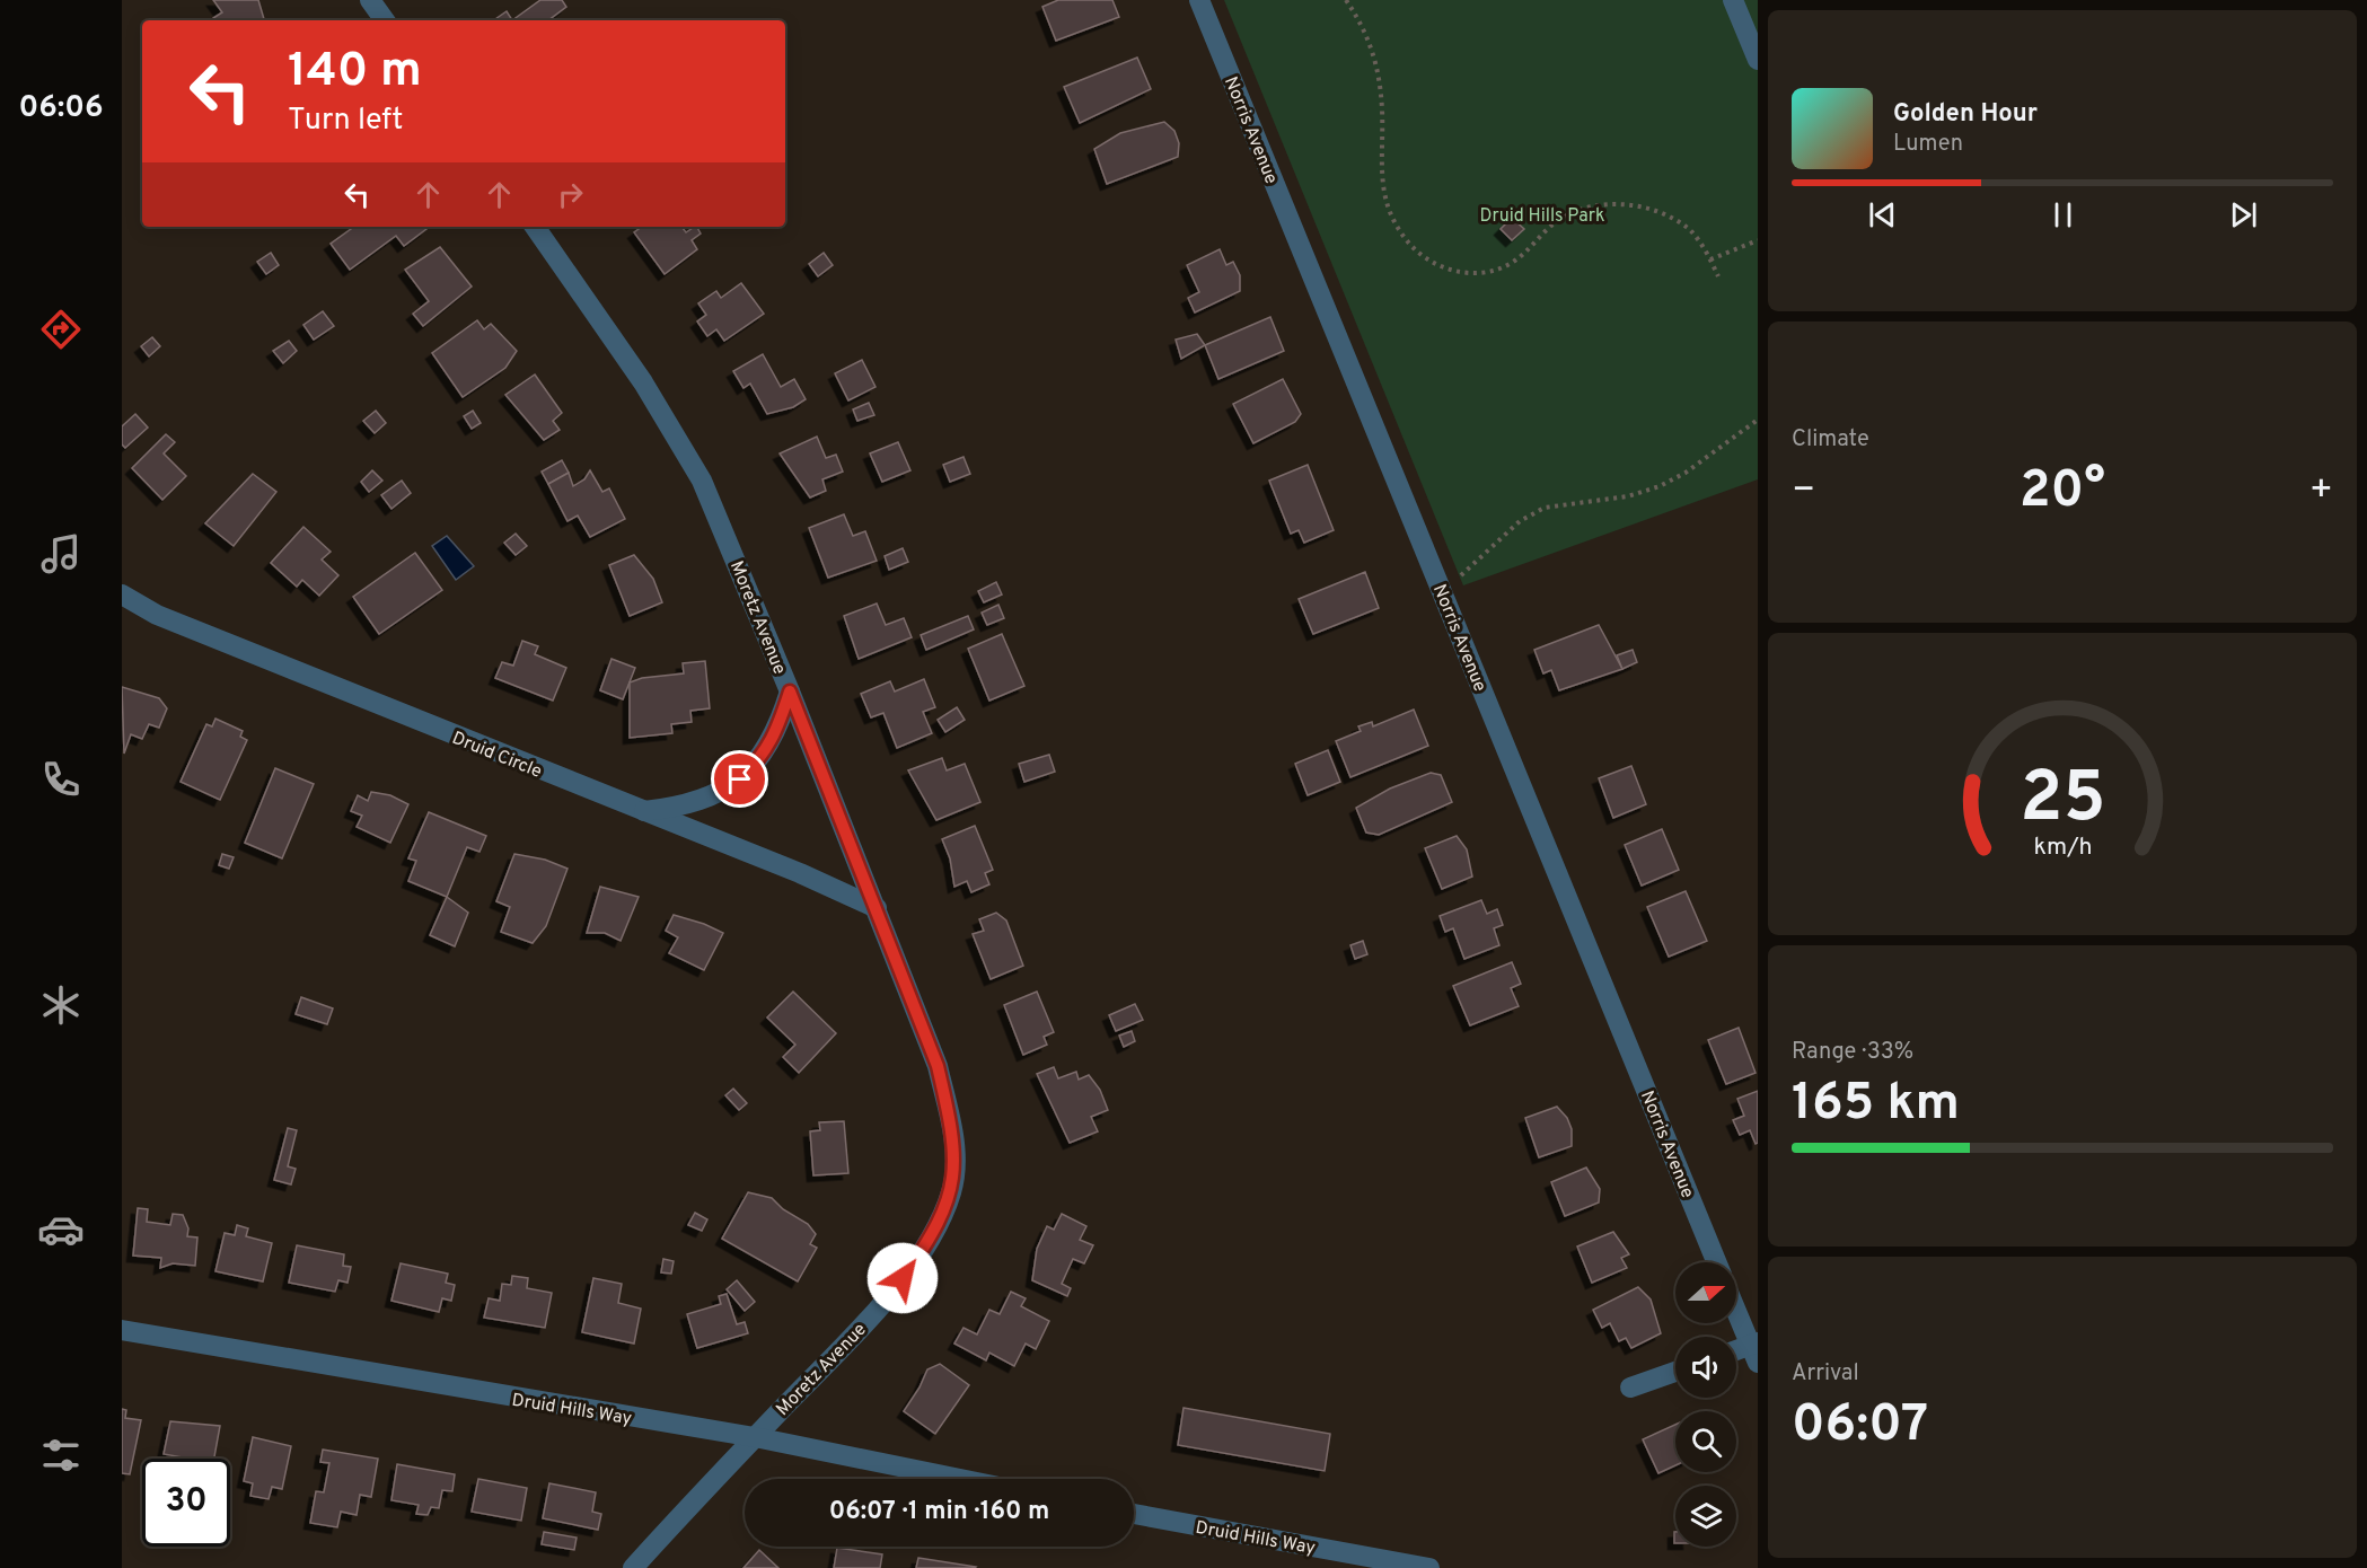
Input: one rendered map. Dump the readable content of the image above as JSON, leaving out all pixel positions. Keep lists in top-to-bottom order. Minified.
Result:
{"streets":{"street":["Norris Avenue","Moretz Avenue","Druid Circle","Druid Hills Way"]},"crossings":[["Moretz Avenue","Druid Circle"],["Moretz Avenue","Druid Hills Way"]],"parks":["Druid Hills Park"],"north":"right","page":{"tabs":"06:06","turn":["140 m","Turn left"],"song":["Golden Hour","Lumen"],"tile":["Climate",["Range · 33%","165 km"],["Arrival","06:07"]],"heat":["−","20°","+"],"limit":"30","trip":"06:07 · 1 min · 160 m","gauge":["25","km/h"]}}
